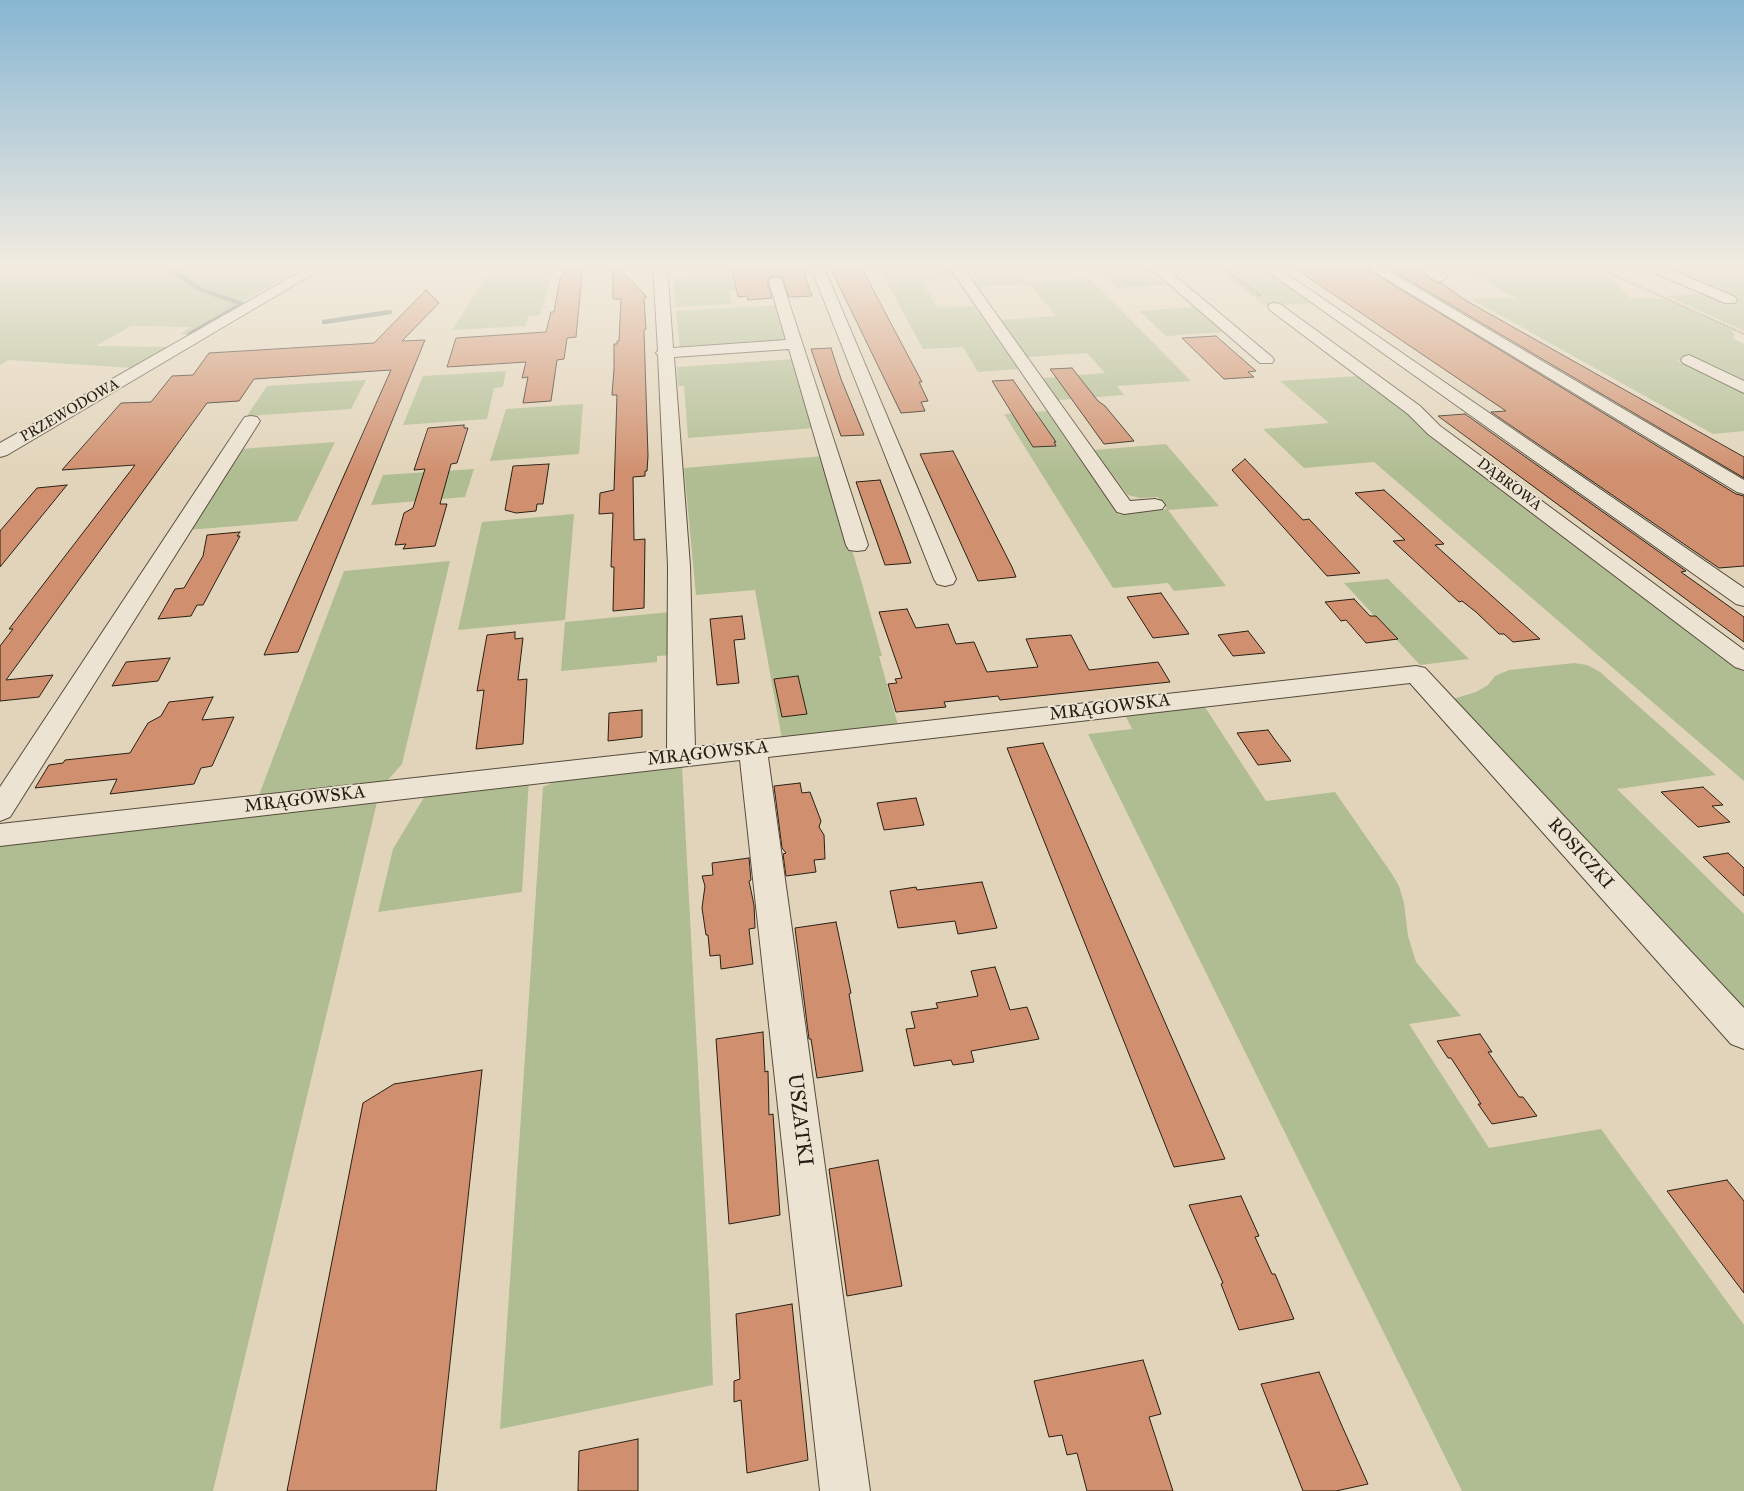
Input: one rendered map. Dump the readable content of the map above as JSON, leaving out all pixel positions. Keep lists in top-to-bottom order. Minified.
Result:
{"streets":{"street":["PRZEWODOWA","DĄBROWA","MRĄGOWSKA","ROSICZKI","USZATKI"]},"crossings":[["MRĄGOWSKA","ROSICZKI"],["MRĄGOWSKA","USZATKI"]]}
